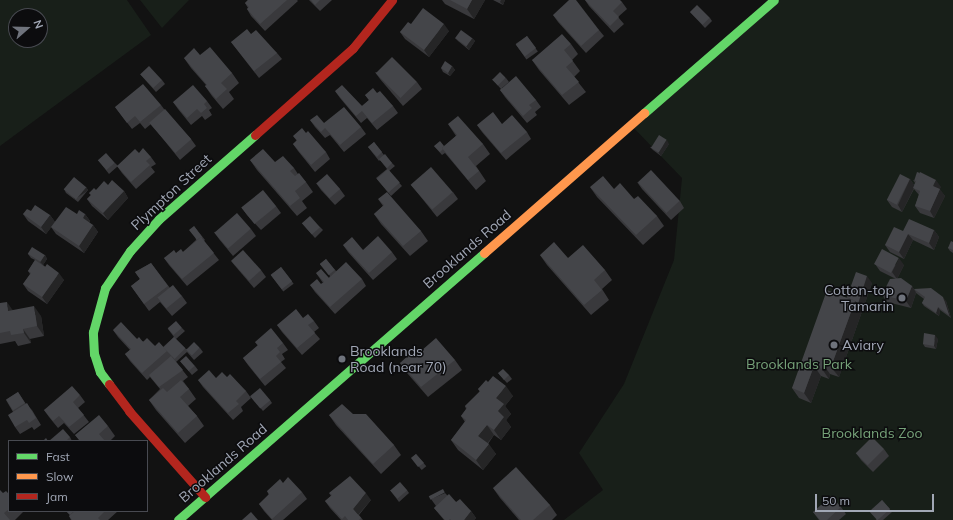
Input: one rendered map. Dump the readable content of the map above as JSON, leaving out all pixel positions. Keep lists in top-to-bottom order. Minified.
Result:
{"streets":{"street":["Plympton Street","Brooklands Road"]},"crossings":[["Plympton Street","Brooklands Road"]],"parks":["Brooklands Park","Brooklands Zoo"],"places":["Cotton-top Tamarin","Aviary","Brooklands Road (near 70)"],"legend":["Fast","Slow","Jam"],"scale_bar":"50 m","north":"right"}
